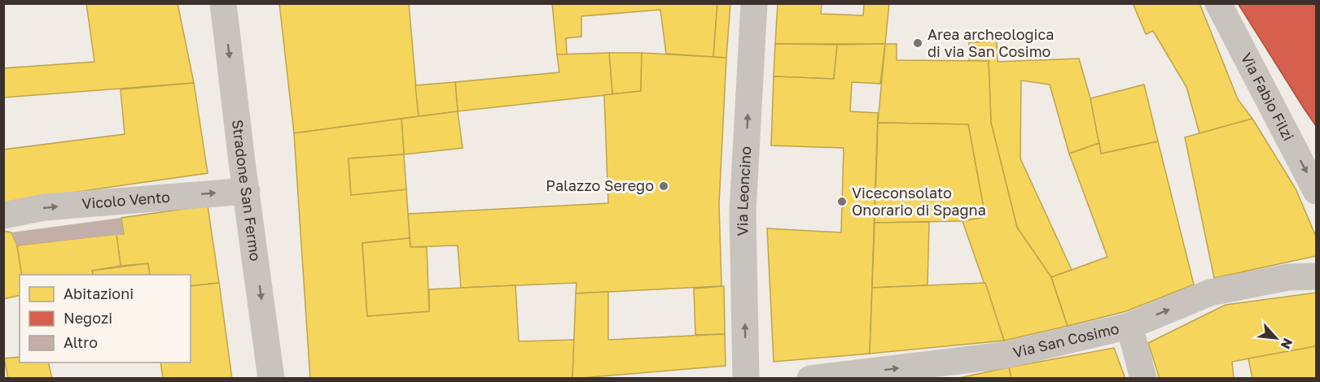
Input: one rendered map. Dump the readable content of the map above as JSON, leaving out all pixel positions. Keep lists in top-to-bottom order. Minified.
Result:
{"streets":{"street":["Via Fabio Filzi","Stradone San Fermo","Via Leoncino","Vicolo Vento","Via San Cosimo"]},"crossings":[["Stradone San Fermo","Vicolo Vento"]],"one_way":["Via Fabio Filzi","Stradone San Fermo","Via Leoncino","Vicolo Vento","Via San Cosimo"],"places":["Area archeologica di via San Cosimo","Palazzo Serego","Viceconsolato Onorario di Spagna"],"legend":["Abitazioni","Negozi","Altro"],"north":"bottom right"}
